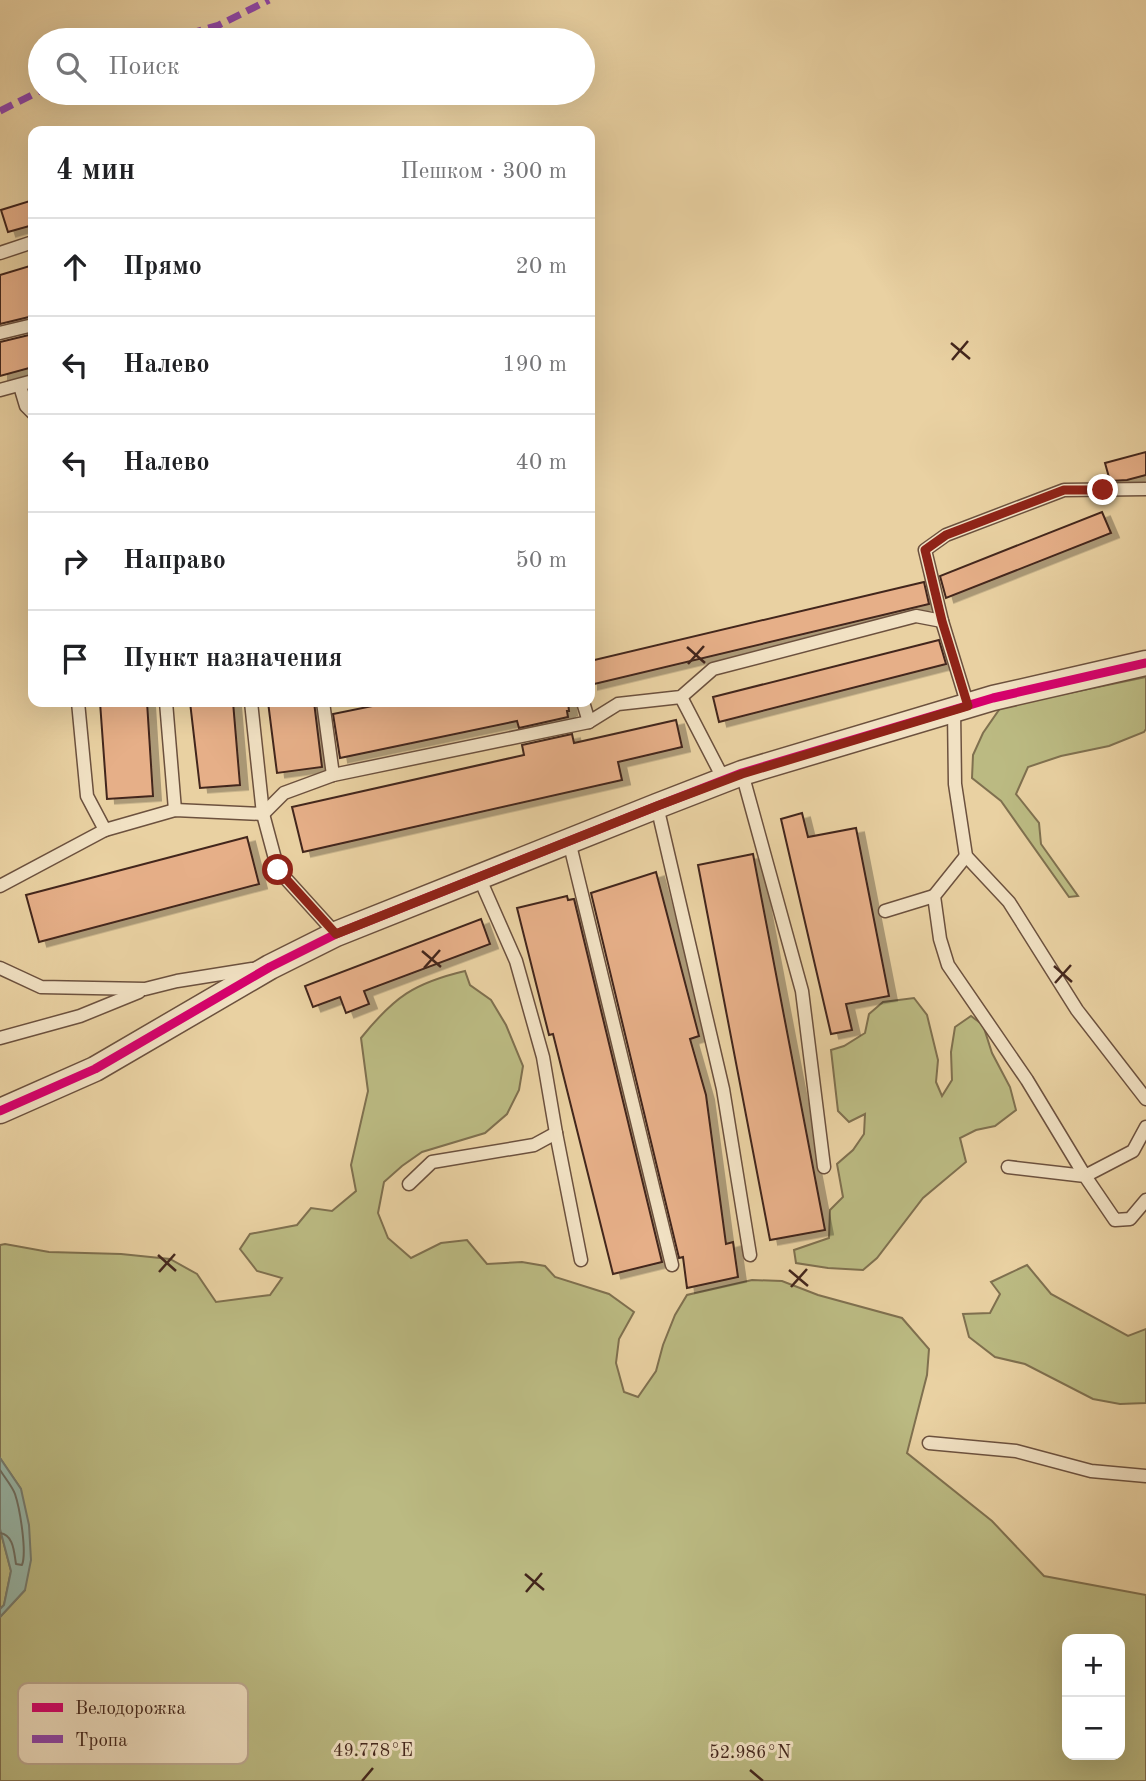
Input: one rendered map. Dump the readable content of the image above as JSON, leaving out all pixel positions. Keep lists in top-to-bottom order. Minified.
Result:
{"legend":["Велодорожка","Тропа"],"page":{"search":"Поиск","heading":["4 мин","Пешком · 300 m"],"list":[["Прямо","20 m"],["Налево","190 m"],["Налево","40 m"],["Направо","50 m"],"Пункт назначения"],"map_buttons":["+","−"]},"coordinates":["49.778°E","52.986°N"]}
